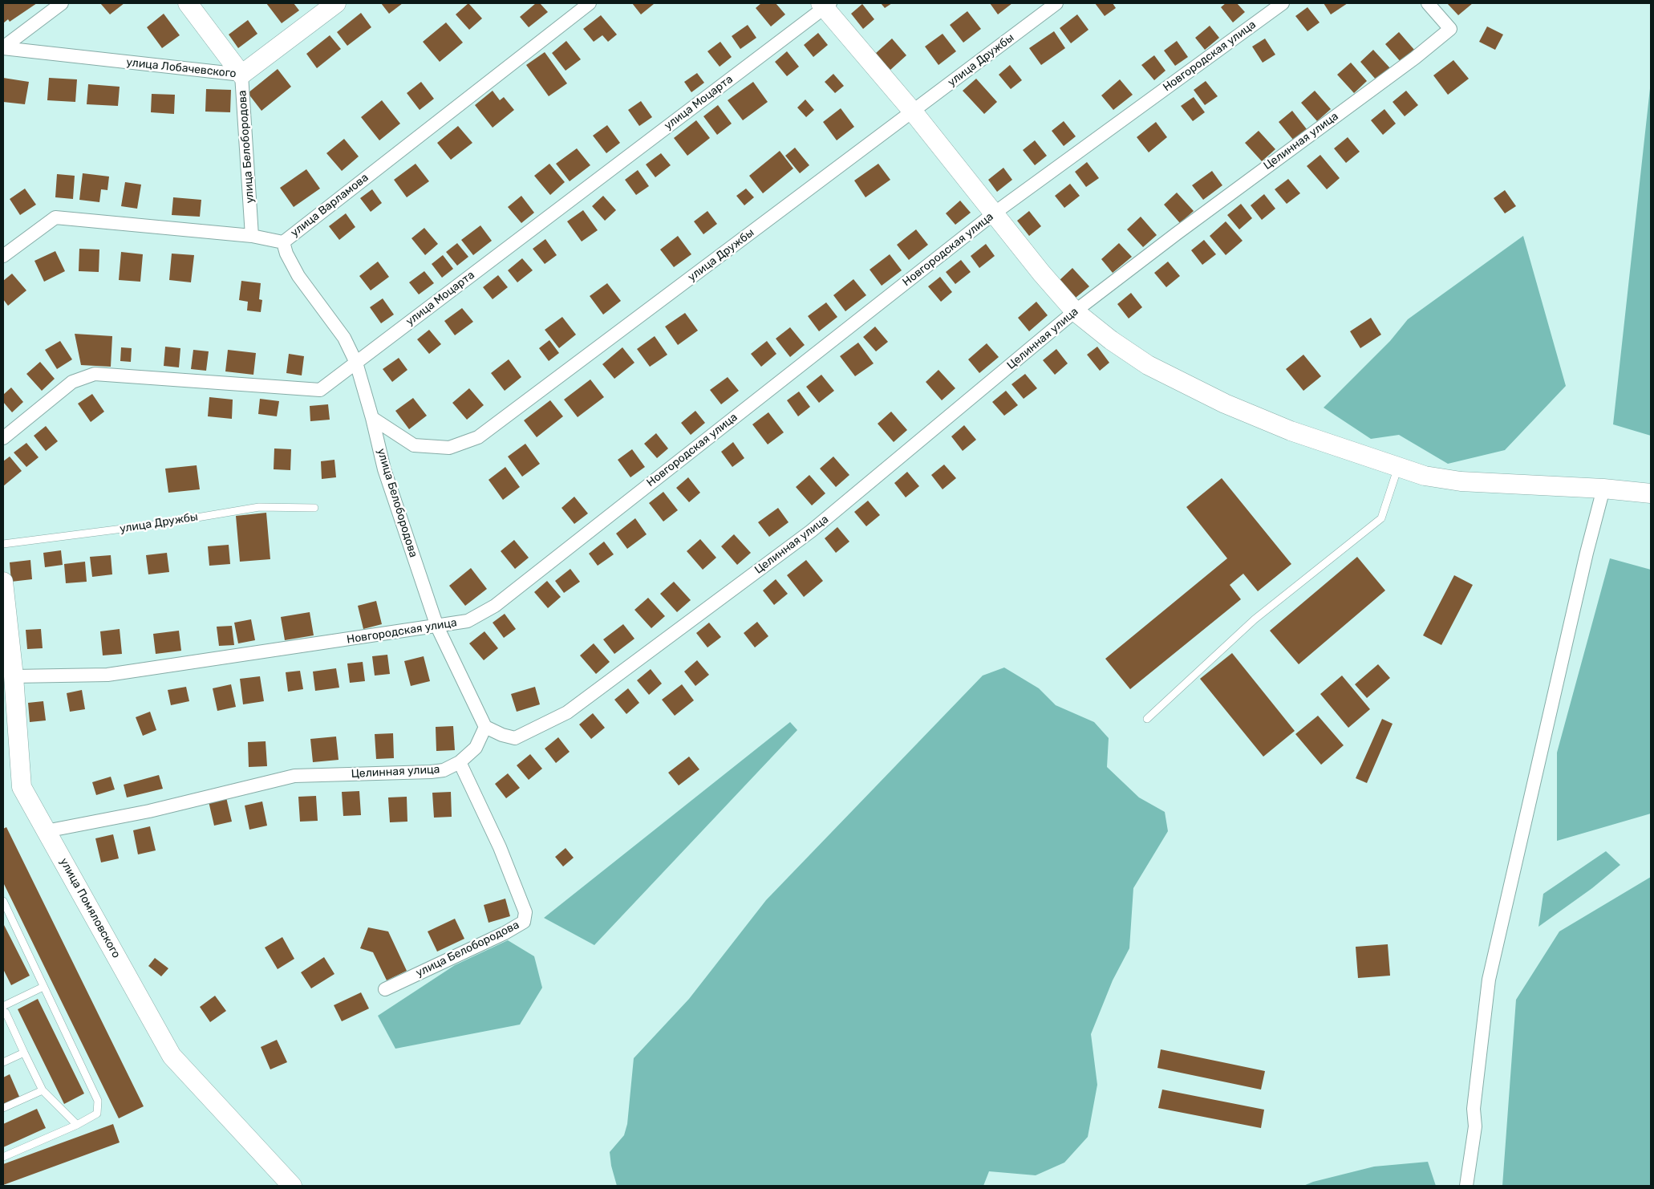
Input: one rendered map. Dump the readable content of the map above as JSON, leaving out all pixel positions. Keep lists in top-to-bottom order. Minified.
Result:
{"streets":{"street":["Новгородская улица","улица Дружбы","улица Лобачевского","улица Моцарта","Целинная улица","улица Белобородова","улица Варламова","улица Помяловского"]},"crossings":[["Новгородская улица","улица Белобородова"],["Новгородская улица","улица Помяловского"],["улица Дружбы","улица Белобородова"],["улица Лобачевского","улица Белобородова"],["улица Моцарта","улица Белобородова"],["Целинная улица","улица Белобородова"],["Целинная улица","улица Помяловского"],["улица Белобородова","улица Варламова"]]}
